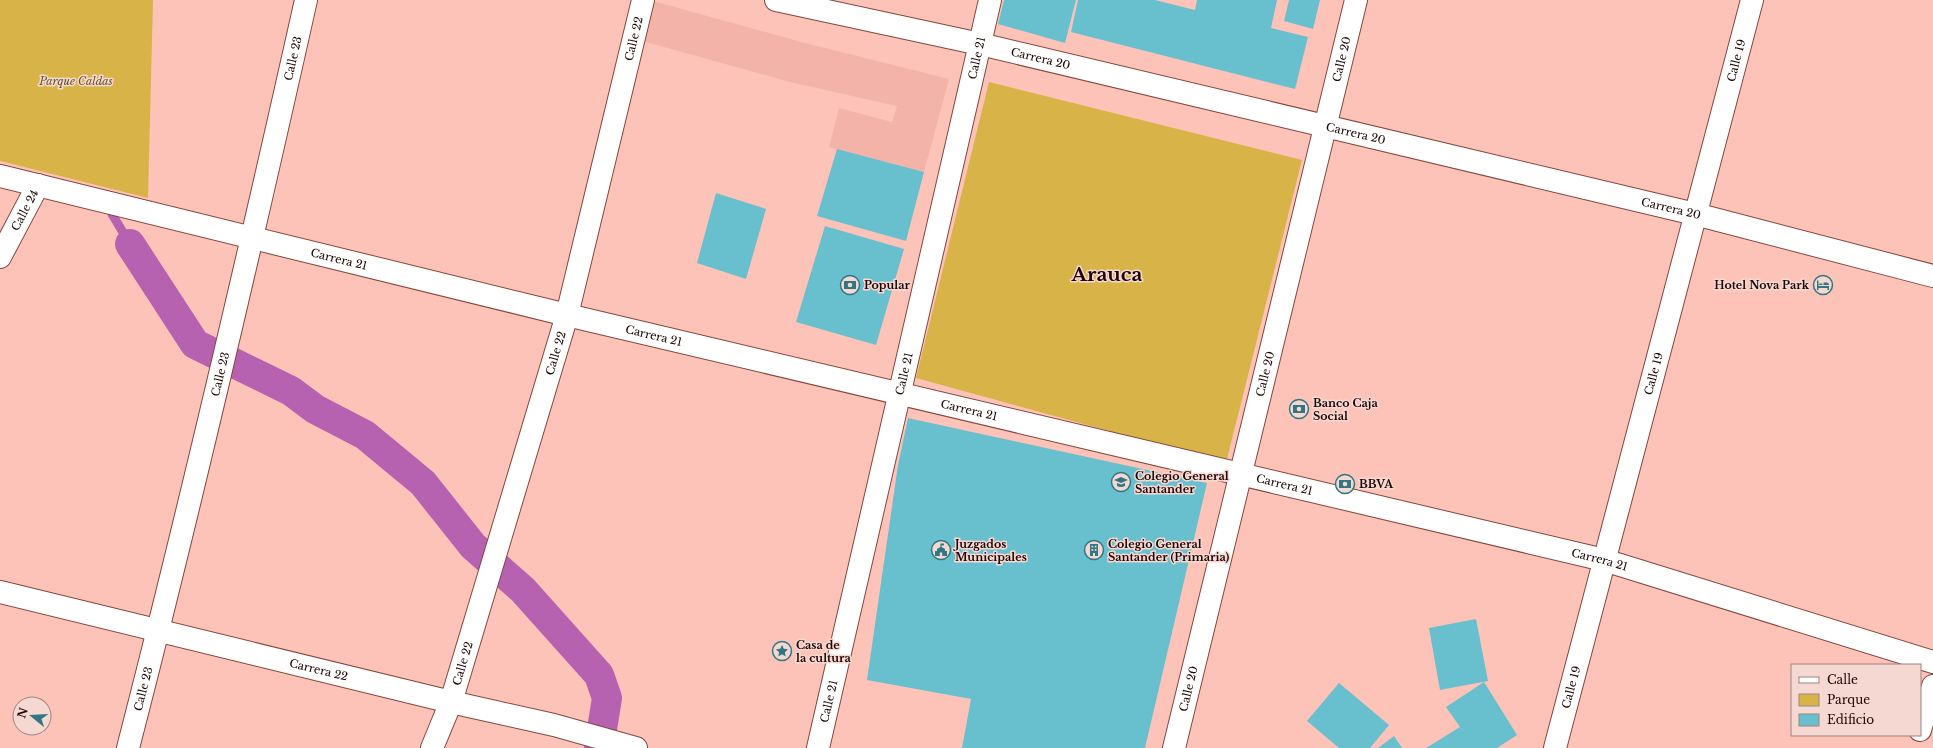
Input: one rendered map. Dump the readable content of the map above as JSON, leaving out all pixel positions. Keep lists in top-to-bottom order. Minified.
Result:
{"streets":{"street":["Calle 22","Calle 21","Calle 23","Carrera 20","Calle 20","Calle 19","Calle 24","Carrera 21","Carrera 22"]},"crossings":[["Calle 22","Carrera 21"],["Calle 22","Carrera 22"],["Calle 21","Carrera 20"],["Calle 21","Carrera 21"],["Calle 23","Carrera 21"],["Calle 23","Carrera 22"],["Carrera 20","Calle 20"],["Carrera 20","Calle 19"],["Calle 20","Carrera 21"],["Calle 19","Carrera 21"],["Calle 24","Carrera 21"]],"districts":["Arauca"],"parks":["Parque Caldas"],"places":{"bank":["Popular","Banco Caja Social","BBVA"],"hotel":["Hotel Nova Park"],"school or university":["Colegio General Santander"],"public building":["Juzgados Municipales"],"building":["Colegio General Santander (Primaria)"],"place":["Casa de la cultura"]},"legend":["Calle","Parque","Edificio"],"north":"left"}
